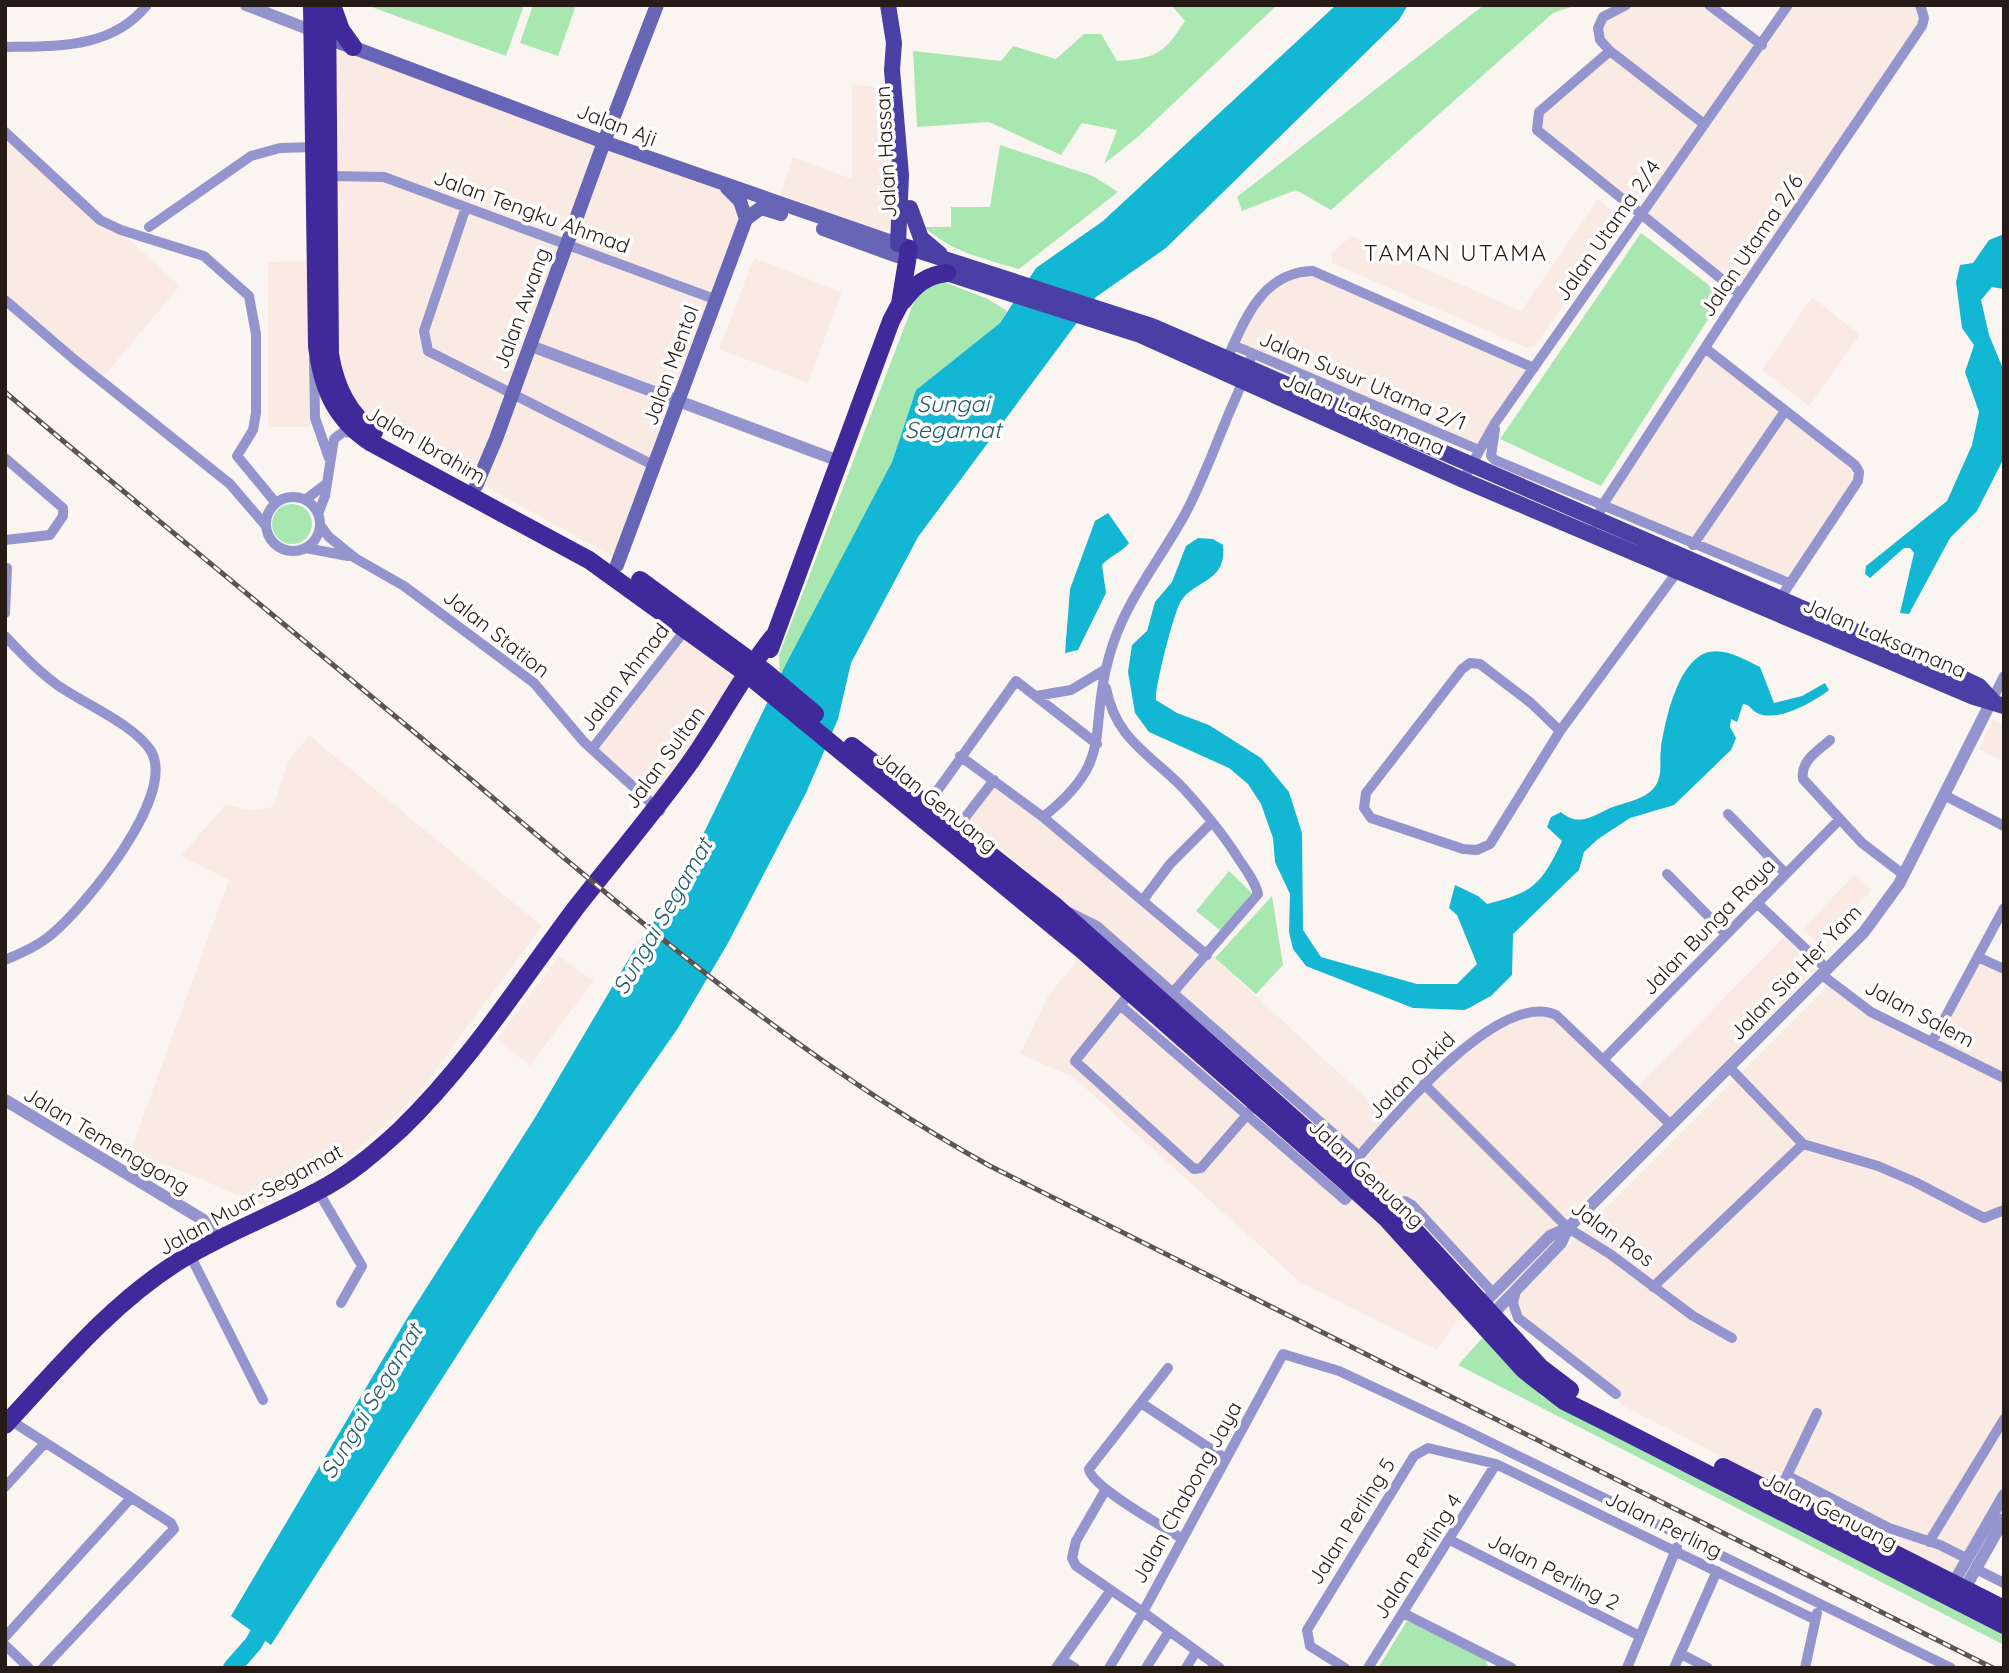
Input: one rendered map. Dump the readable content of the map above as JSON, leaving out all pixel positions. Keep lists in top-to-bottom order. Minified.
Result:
{"streets":{"highway":["Jalan Ibrahim","Jalan Sultan","Jalan Genuang","Jalan Muar-Segamat"],"main road":["Jalan Aji","Jalan Hassan","Jalan Awang","Jalan Mentol","Jalan Laksamana"],"street":["Jalan Tengku Ahmad","Jalan Utama 2/4","Jalan Utama 2/6","Jalan Susur Utama 2/1","Jalan Station","Jalan Ahmad","Jalan Bunga Raya","Jalan Sia Her Yam","Jalan Salem","Jalan Orkid","Jalan Temenggong","Jalan Ros","Jalan Chabong Jaya","Jalan Perling 5","Jalan Perling","Jalan Perling 4","Jalan Perling 2"]},"crossings":[["Jalan Aji","Jalan Hassan"],["Jalan Aji","Jalan Awang"],["Jalan Aji","Jalan Laksamana"],["Jalan Aji","Jalan Ibrahim"],["Jalan Aji","Jalan Sultan"],["Jalan Hassan","Jalan Laksamana"],["Jalan Hassan","Jalan Sultan"],["Jalan Tengku Ahmad","Jalan Awang"],["Jalan Tengku Ahmad","Jalan Mentol"],["Jalan Tengku Ahmad","Jalan Ibrahim"],["Jalan Utama 2/4","Jalan Susur Utama 2/1"],["Jalan Utama 2/4","Jalan Laksamana"],["Jalan Utama 2/6","Jalan Laksamana"],["Jalan Awang","Jalan Ibrahim"],["Jalan Mentol","Jalan Ibrahim"],["Jalan Susur Utama 2/1","Jalan Laksamana"],["Jalan Laksamana","Jalan Sultan"],["Jalan Laksamana","Jalan Sia Her Yam"],["Jalan Ibrahim","Jalan Ahmad"],["Jalan Ibrahim","Jalan Sultan"],["Jalan Ibrahim","Jalan Genuang"],["Jalan Station","Jalan Ahmad"],["Jalan Station","Jalan Sultan"],["Jalan Sultan","Jalan Genuang"],["Jalan Sultan","Jalan Muar-Segamat"],["Jalan Genuang","Jalan Sia Her Yam"],["Jalan Genuang","Jalan Orkid"],["Jalan Bunga Raya","Jalan Salem"],["Jalan Bunga Raya","Jalan Orkid"],["Jalan Sia Her Yam","Jalan Salem"],["Jalan Sia Her Yam","Jalan Orkid"],["Jalan Sia Her Yam","Jalan Ros"],["Jalan Orkid","Jalan Ros"],["Jalan Temenggong","Jalan Muar-Segamat"],["Jalan Perling 5","Jalan Perling"],["Jalan Perling 5","Jalan Perling 4"],["Jalan Perling","Jalan Perling 4"],["Jalan Perling 4","Jalan Perling 2"]],"districts":["TAMAN UTAMA"],"water":["Sungai Segamat"]}
